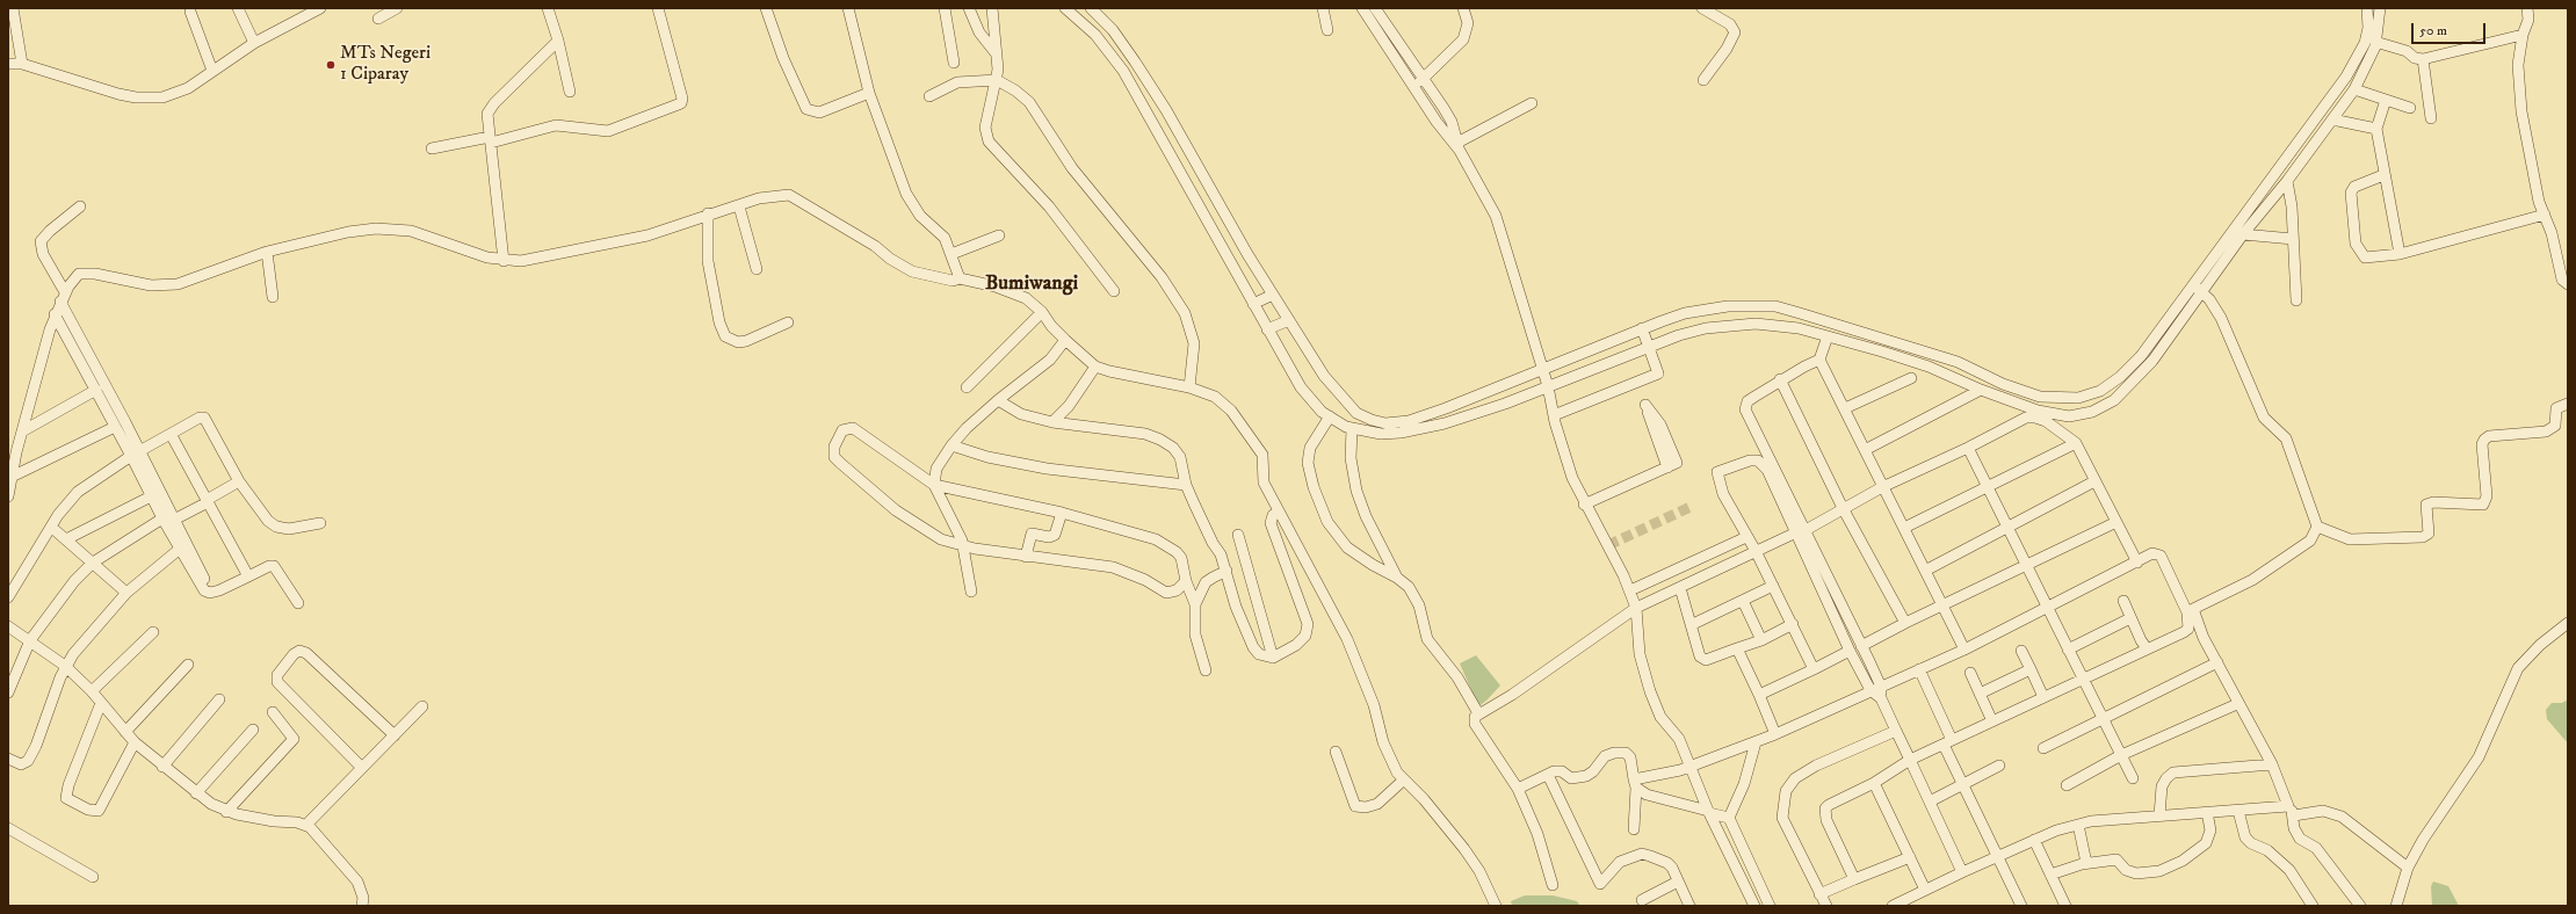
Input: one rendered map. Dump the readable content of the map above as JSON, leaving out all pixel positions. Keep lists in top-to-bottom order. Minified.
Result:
{"districts":["Bumiwangi"],"places":["MTs Negeri 1 Ciparay"],"scale_bar":"50 m"}
